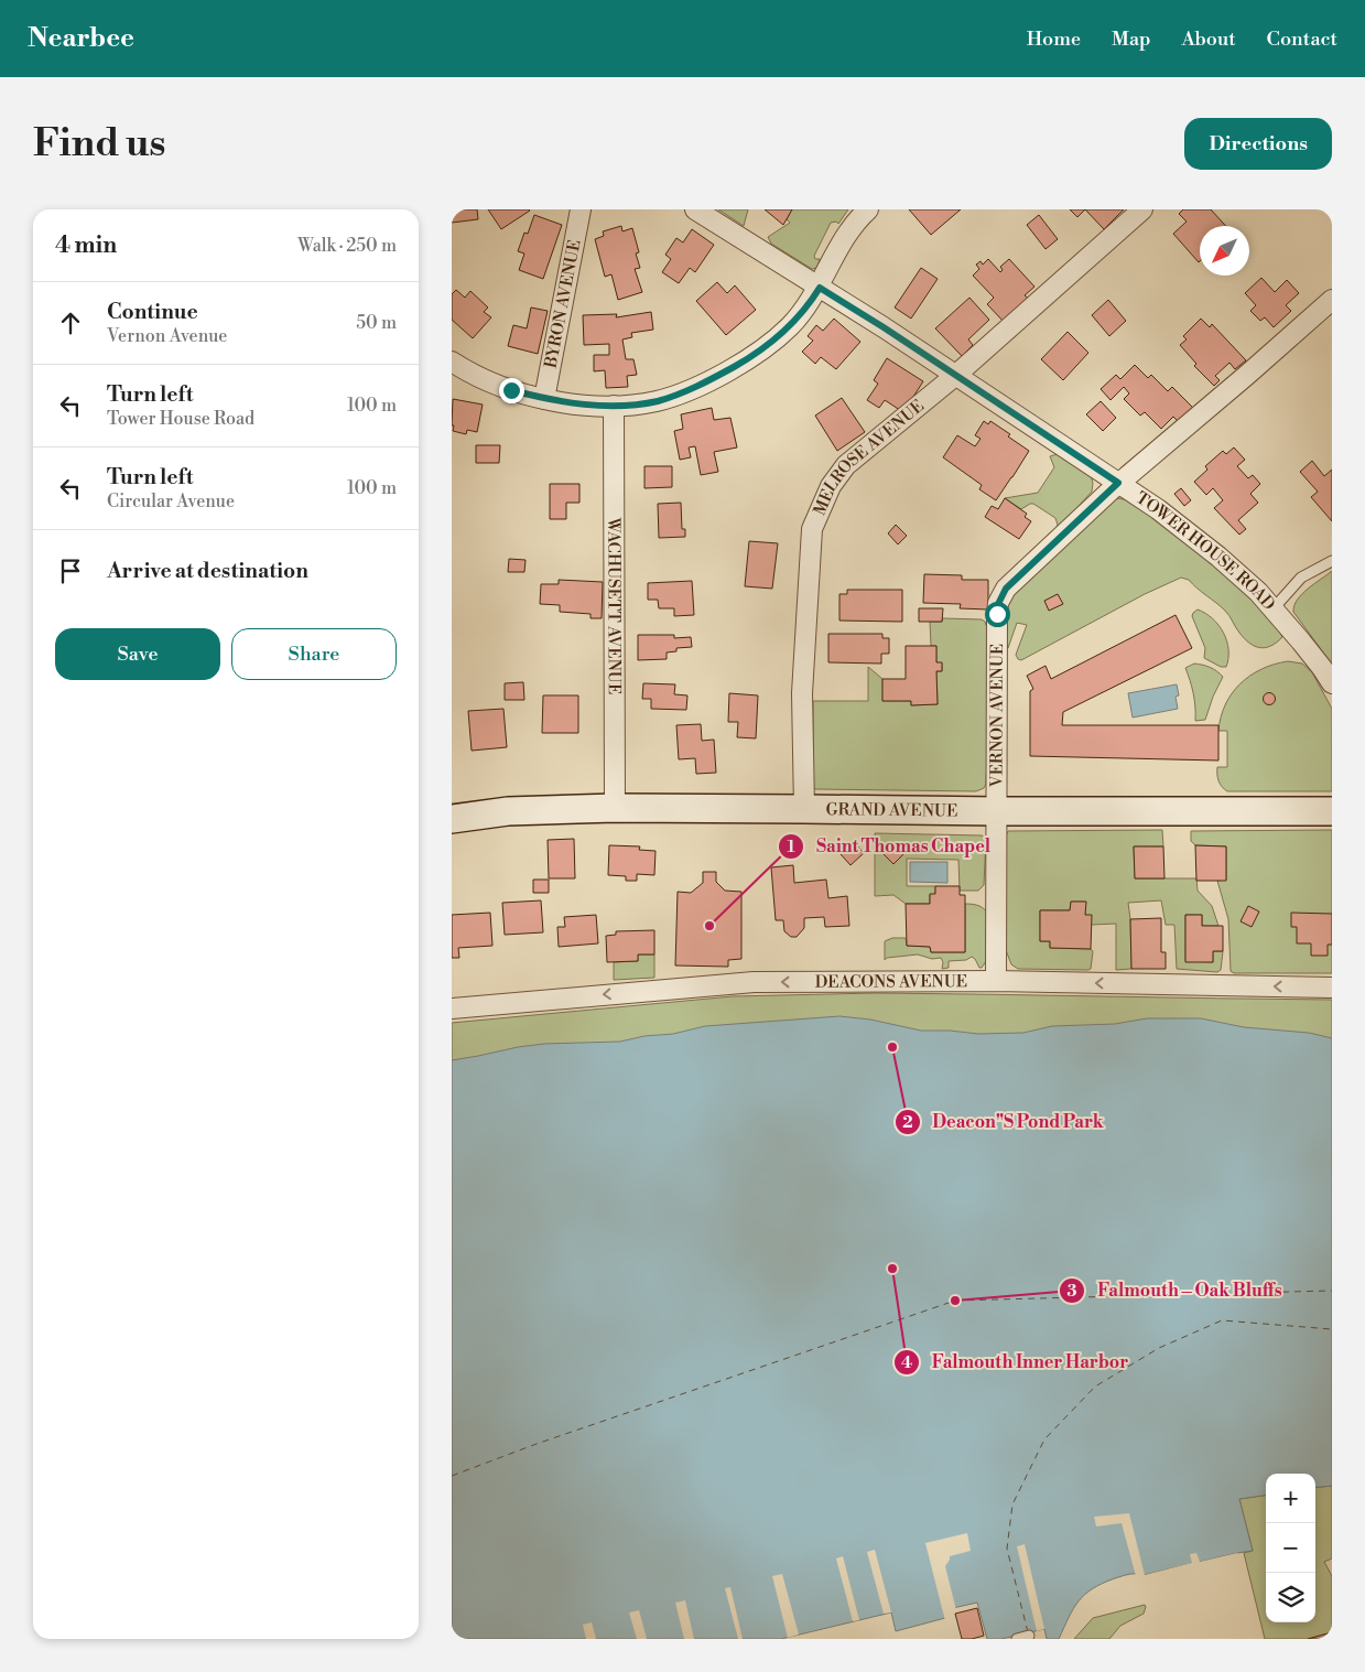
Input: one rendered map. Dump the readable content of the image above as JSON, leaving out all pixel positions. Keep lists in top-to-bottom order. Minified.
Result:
{"streets":{"main road":["GRAND AVENUE"],"street":["BYRON AVENUE","MELROSE AVENUE","TOWER HOUSE ROAD","WACHUSETT AVENUE","VERNON AVENUE","DEACONS AVENUE"]},"crossings":[["MELROSE AVENUE","TOWER HOUSE ROAD"],["MELROSE AVENUE","GRAND AVENUE"],["TOWER HOUSE ROAD","VERNON AVENUE"],["WACHUSETT AVENUE","GRAND AVENUE"],["VERNON AVENUE","GRAND AVENUE"],["VERNON AVENUE","DEACONS AVENUE"]],"one_way":["DEACONS AVENUE"],"places":["Saint Thomas Chapel","Deacon\"S Pond Park","Falmouth Inner Harbor","Falmouth – Oak Bluffs"],"north":"bottom left","page":{"header":"Nearbee","nav":["Home","Map","About","Contact"],"buttons":["Directions",["Save","Share"]],"title":"Find us","heading":["4 min","Walk · 250 m"],"list":[["Continue","Vernon Avenue","50 m"],["Turn left","Tower House Road","100 m"],["Turn left","Circular Avenue","100 m"],"Arrive at destination"],"map_buttons":["+","−"]}}
